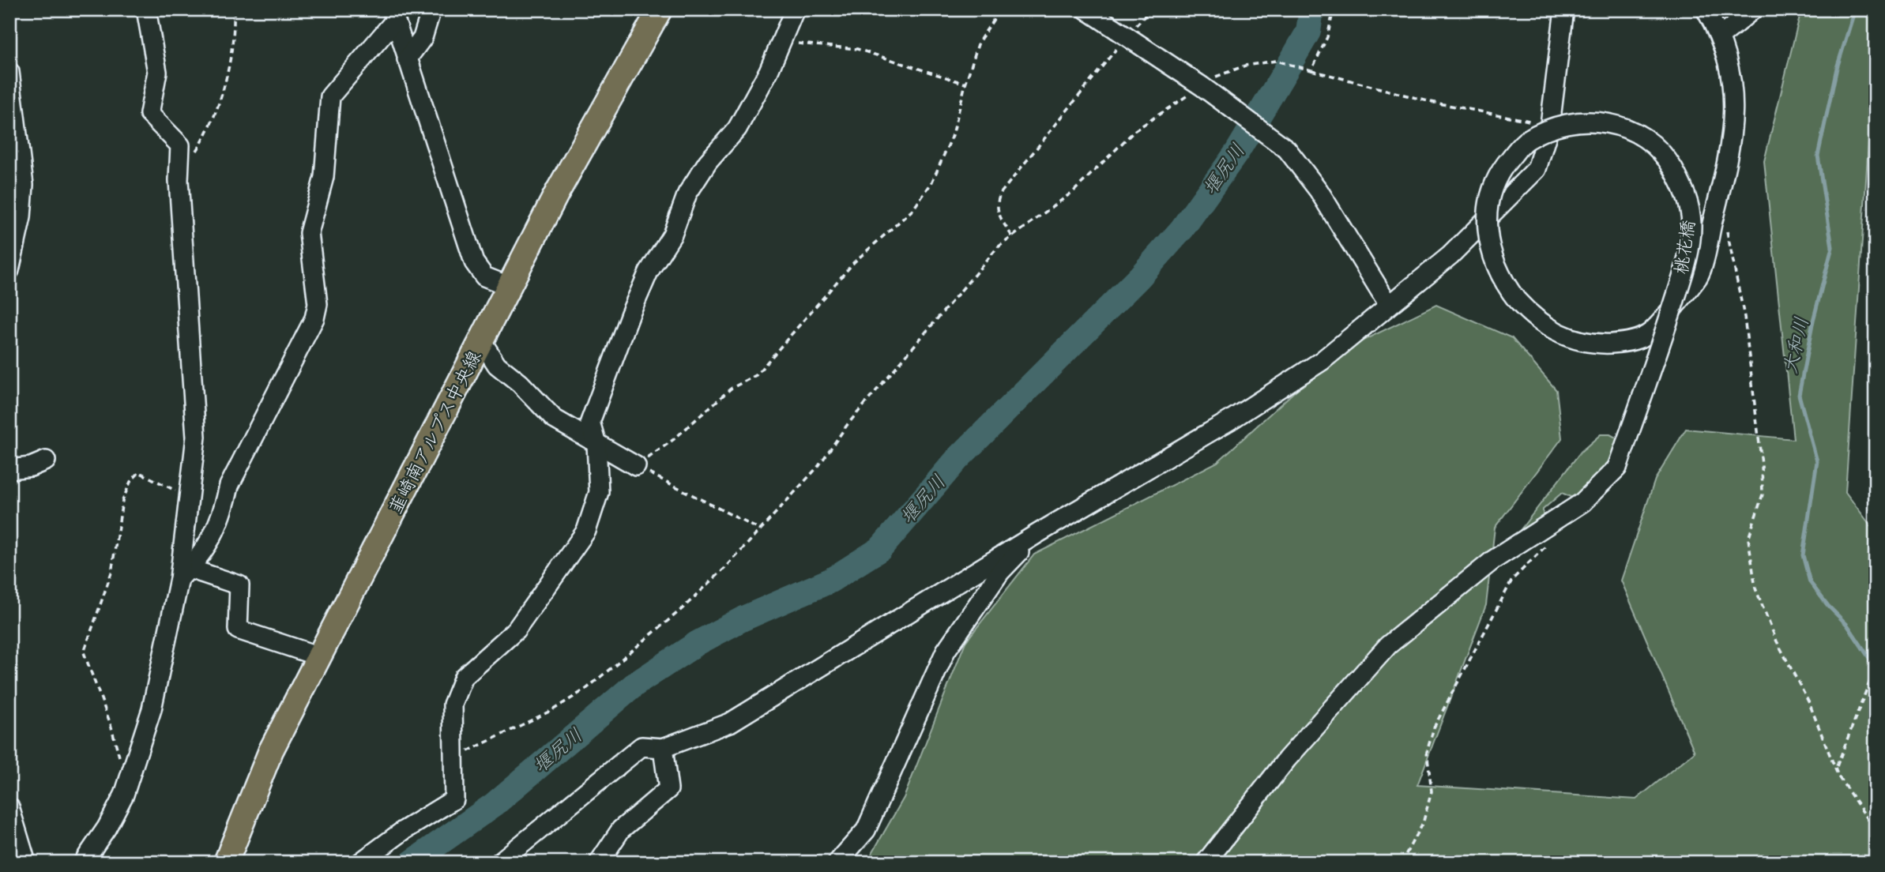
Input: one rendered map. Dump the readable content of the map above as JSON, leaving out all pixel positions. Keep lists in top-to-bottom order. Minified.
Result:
{"streets":{"main road":["韮崎南アルプス中央線"],"street":["桃花橋"]},"water":["堰尻川","大和川"]}
